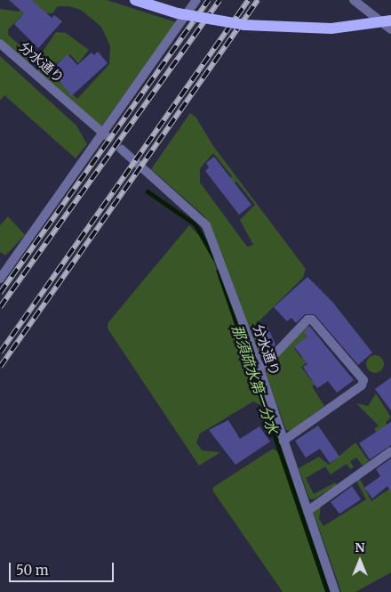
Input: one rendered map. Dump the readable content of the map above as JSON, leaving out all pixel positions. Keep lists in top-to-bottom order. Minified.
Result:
{"streets":{"street":["分水通り"]},"water":["那須疏水第一分水"],"scale_bar":"50 m","north":"top"}
